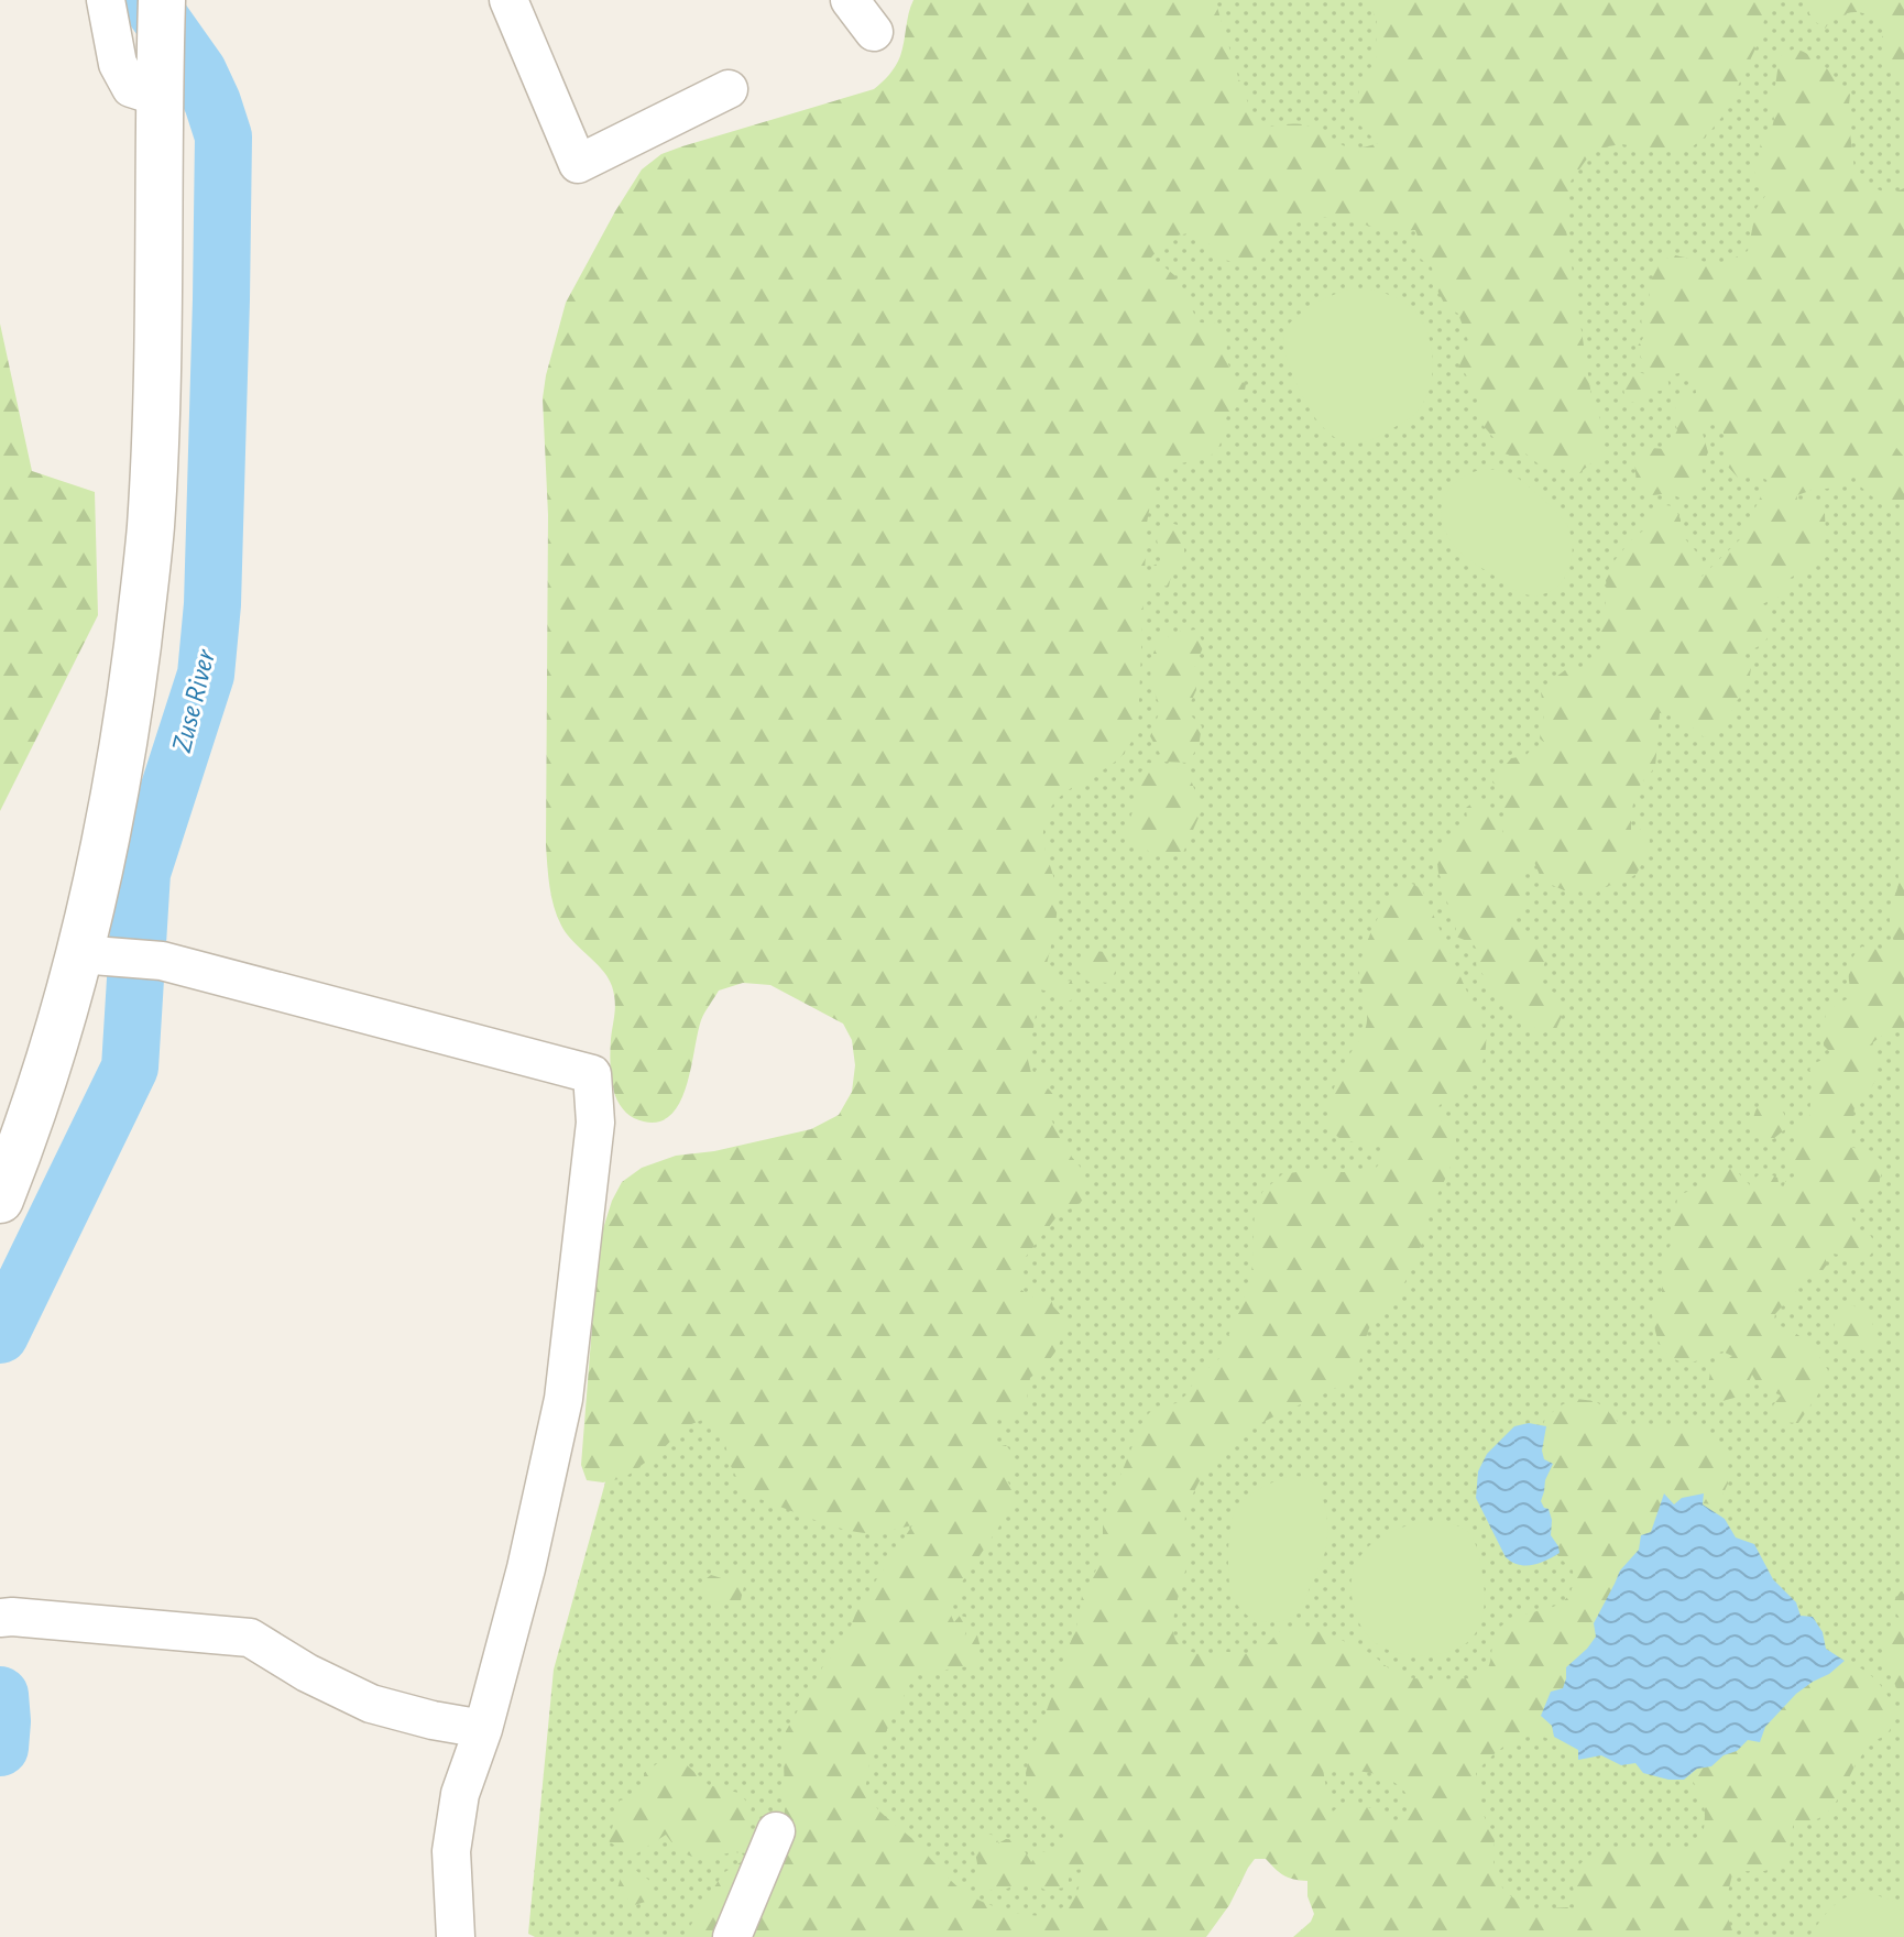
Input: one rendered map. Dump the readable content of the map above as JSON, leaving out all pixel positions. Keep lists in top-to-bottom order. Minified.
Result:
{"water":["Zuse River"]}
